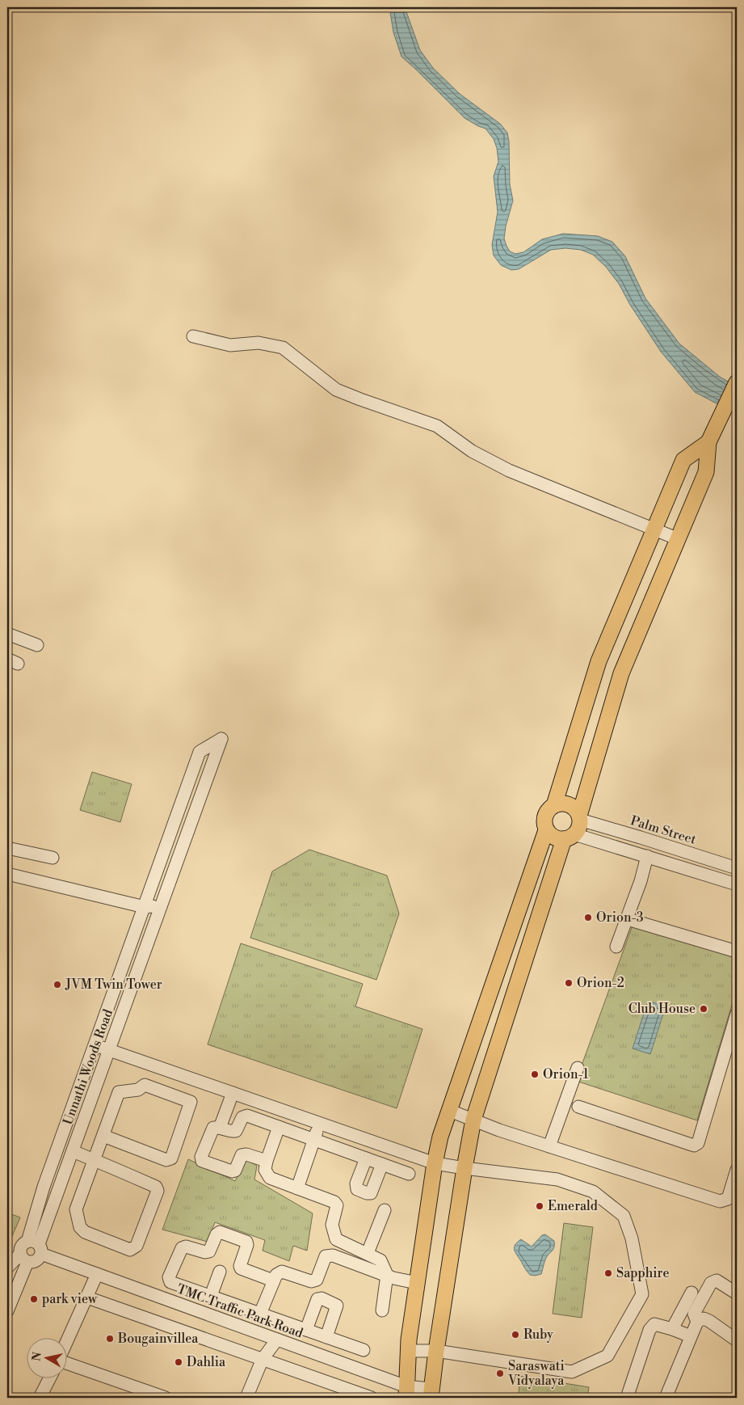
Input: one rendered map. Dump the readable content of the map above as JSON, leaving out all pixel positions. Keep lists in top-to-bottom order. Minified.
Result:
{"streets":{"street":["Palm Street","Unnathi Woods Road","TMC Traffic Park Road"]},"crossings":[["Unnathi Woods Road","TMC Traffic Park Road"]],"places":["Orion-3","Orion-2","JVM Twin Tower","Club House","Orion-1","Emerald","Sapphire","park view","Ruby","Bougainvillea","Dahlia","Saraswati Vidyalaya"],"north":"left"}
